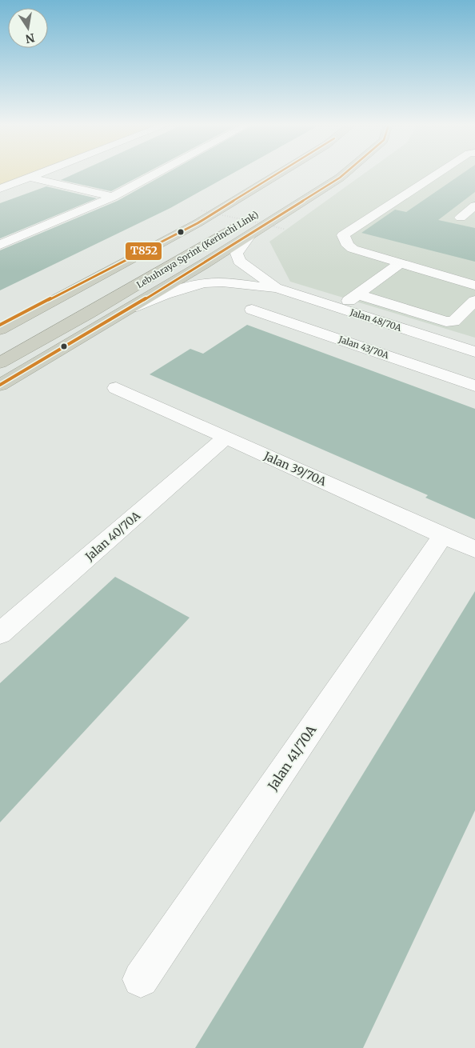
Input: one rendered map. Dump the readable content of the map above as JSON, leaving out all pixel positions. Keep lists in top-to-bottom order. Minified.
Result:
{"streets":{"highway":["Lebuhraya Sprint (Kerinchi Link)"],"street":["Jalan 48/70A","Jalan 43/70A","Jalan 39/70A","Jalan 40/70A","Jalan 41/70A"]},"crossings":[["Jalan 39/70A","Jalan 40/70A"],["Jalan 39/70A","Jalan 41/70A"]],"lines":["transit line T852"],"north":"bottom"}
